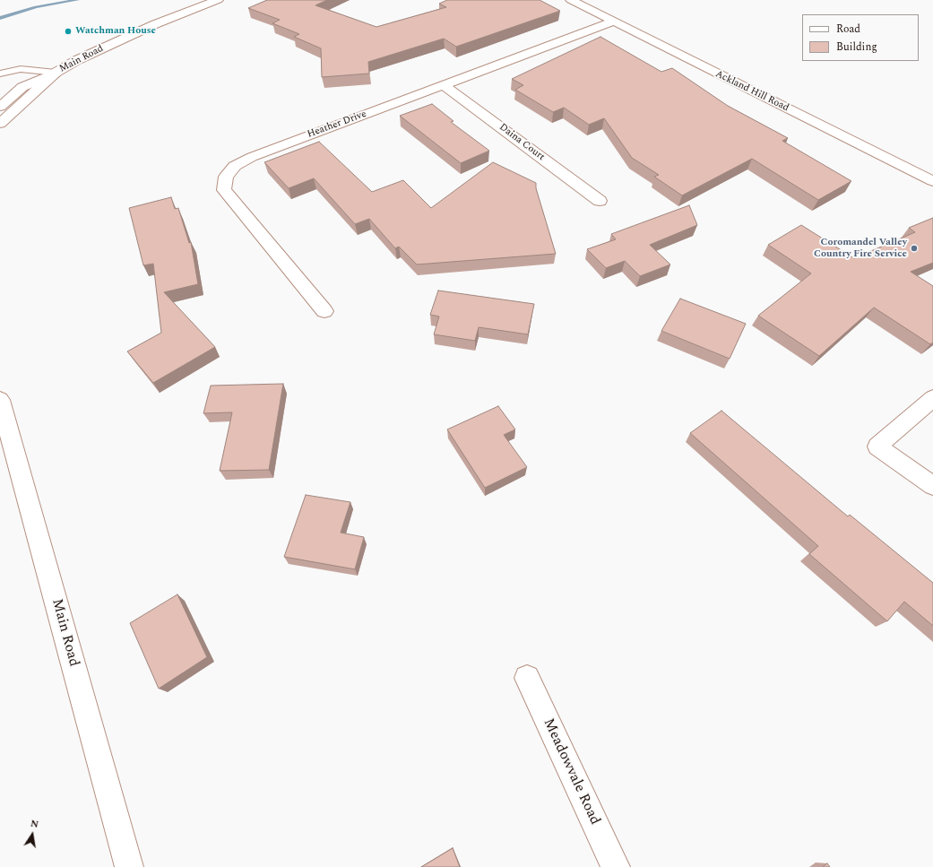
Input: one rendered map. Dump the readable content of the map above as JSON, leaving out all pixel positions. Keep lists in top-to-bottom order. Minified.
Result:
{"streets":{"street":["Main Road","Ackland Hill Road","Heather Drive","Daina Court","Meadowvale Road"]},"crossings":[["Ackland Hill Road","Heather Drive"],["Heather Drive","Daina Court"]],"places":["Watchman House","Coromandel Valley Country Fire Service"],"legend":["Road","Building"],"north":"top"}
